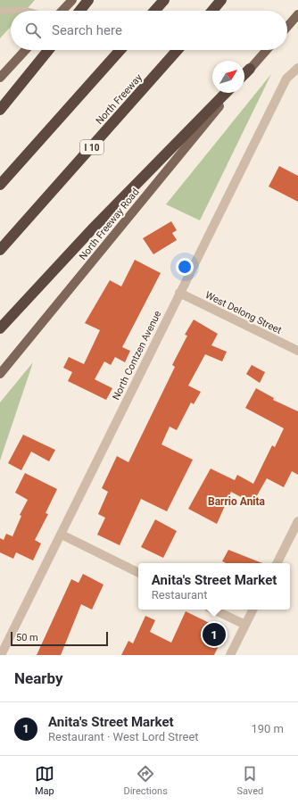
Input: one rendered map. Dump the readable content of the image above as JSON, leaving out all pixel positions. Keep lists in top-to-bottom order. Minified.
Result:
{"streets":{"highway":["North Freeway","I 10"],"main road":["North Freeway Road"],"street":["West Delong Street","North Contzen Avenue"]},"crossings":[["West Delong Street","North Contzen Avenue"]],"districts":["Barrio Anita"],"scale_bar":"50 m","north":"top right","page":{"search":"Search here","popup":["Anita's Street Market","Restaurant"],"pins":"1","scale":"50 m","heading":"Nearby","list":[{"mark":"1","name":"Anita's Street Market","note":"Restaurant · West Lord Street","value":"190 m"}],"nav":["Map","Directions","Saved"]}}
